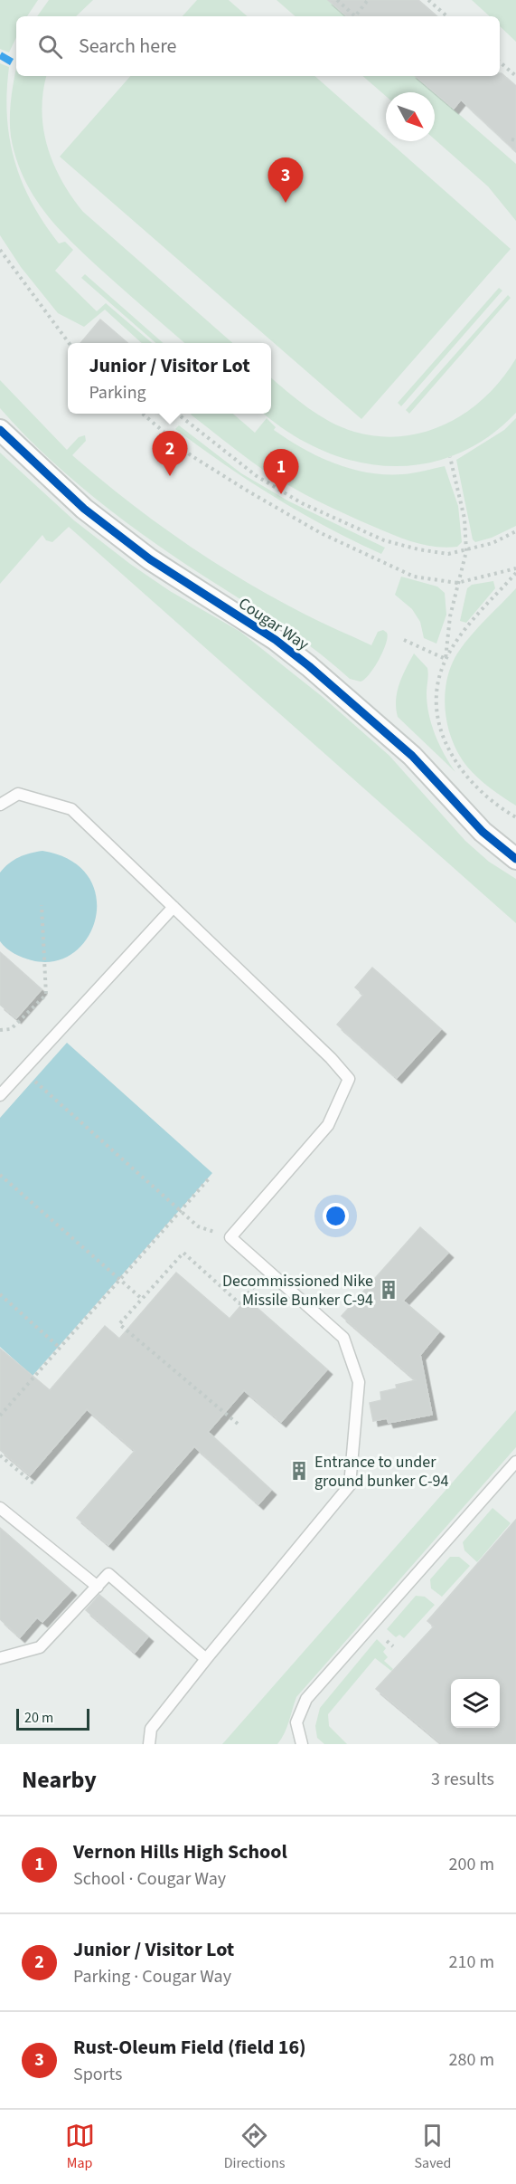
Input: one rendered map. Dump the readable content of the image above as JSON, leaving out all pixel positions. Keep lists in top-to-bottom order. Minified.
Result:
{"streets":{"street":["Cougar Way"]},"places":{"building":["Decommissioned Nike Missile Bunker C-94","Entrance to under ground bunker C-94"]},"scale_bar":"20 m","north":"bottom right","page":{"search":"Search here","pins":["3","2","1"],"popup":["Junior / Visitor Lot","Parking"],"scale":"20 m","heading":["Nearby","3 results"],"list":[{"mark":"1","name":"Vernon Hills High School","note":"School · Cougar Way","value":"200 m"},{"mark":"2","name":"Junior / Visitor Lot","note":"Parking · Cougar Way","value":"210 m"},{"mark":"3","name":"Rust-Oleum Field (field 16)","note":"Sports","value":"280 m"}],"nav":["Map","Directions","Saved"]}}
